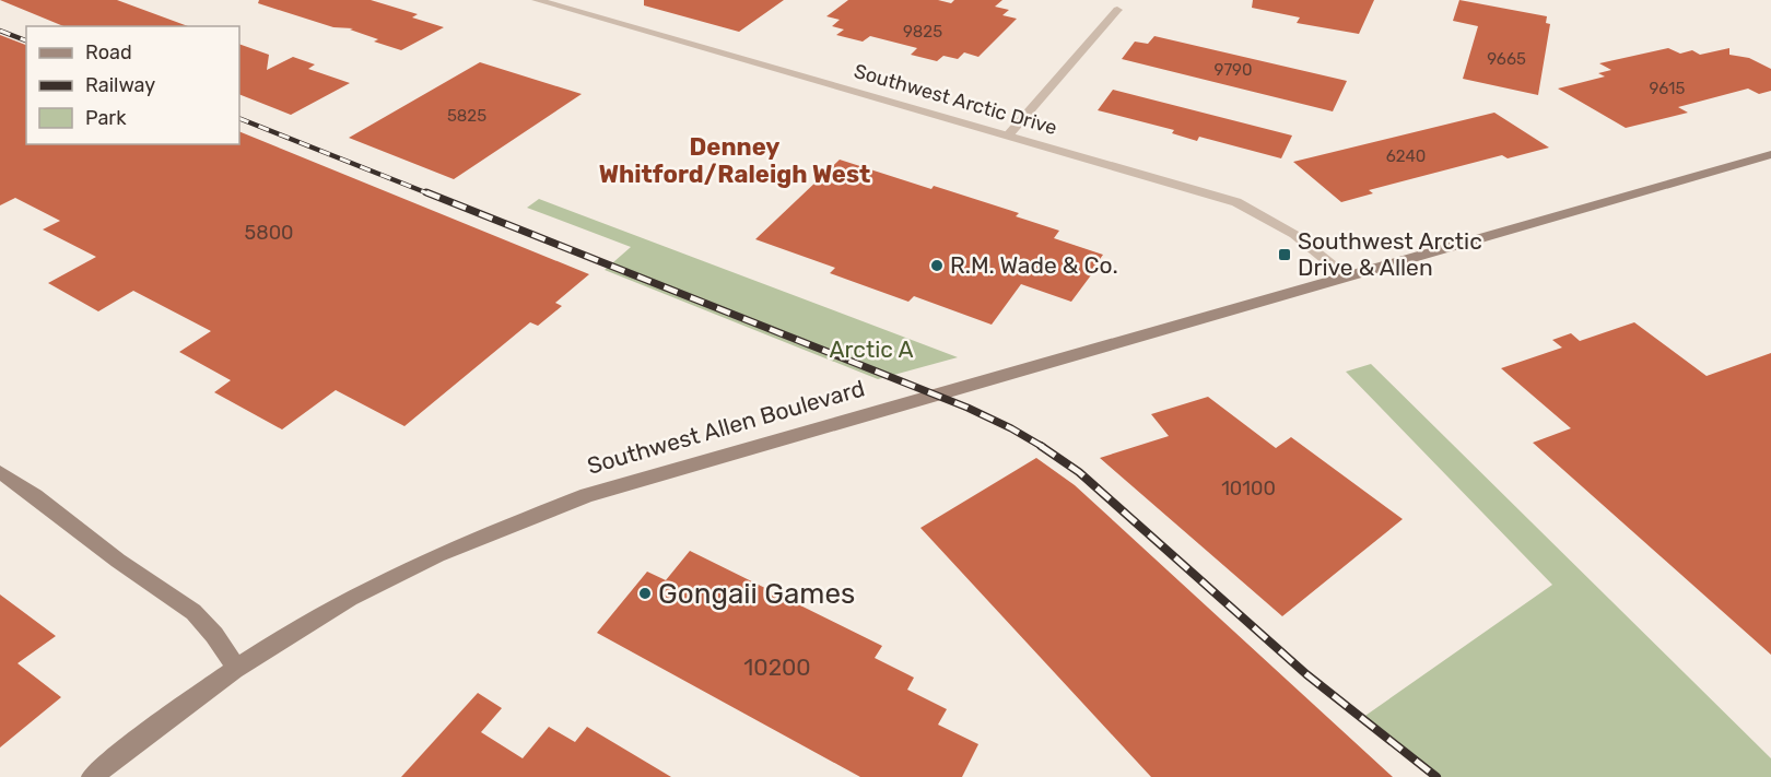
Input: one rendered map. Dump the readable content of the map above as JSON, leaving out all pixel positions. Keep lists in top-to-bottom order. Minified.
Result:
{"streets":{"main road":["Southwest Allen Boulevard"],"street":["Southwest Arctic Drive"]},"crossings":[["Southwest Arctic Drive","Southwest Allen Boulevard"]],"districts":["Denney Whitford/Raleigh West"],"parks":["Arctic A"],"places":{"transit":["Southwest Arctic Drive & Allen"],"other":["R.M. Wade & Co.","Gongaii Games"]},"house_numbers":["9825","9665","9790","9615","5825","6240","5800","10100","10200"],"legend":["Road","Railway","Park"]}
